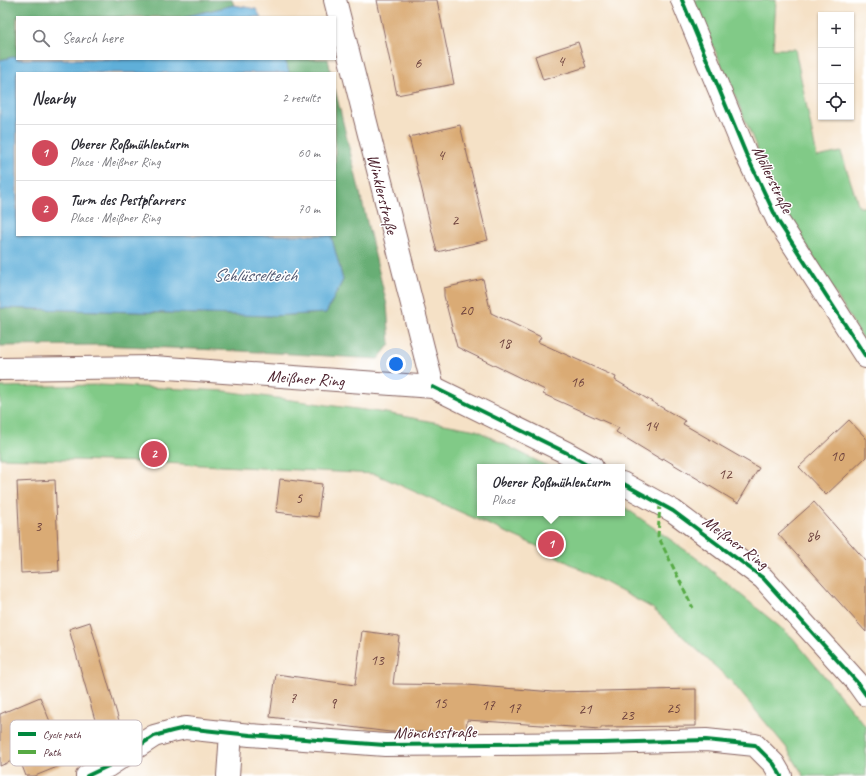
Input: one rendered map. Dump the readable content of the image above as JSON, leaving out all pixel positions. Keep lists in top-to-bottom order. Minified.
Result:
{"streets":{"street":["Möllerstraße","Winklerstraße","Meißner Ring","Mönchsstraße"]},"crossings":[["Winklerstraße","Meißner Ring"]],"water":["Schlüsselteich"],"house_numbers":["4","6","4","2","20","18","16","14","10","12","5","3","8b","13","7","9","15","17","17","25","21","23"],"legend":["Cycle path","Path"],"page":{"map_buttons":["+","−"],"search":"Search here","heading":["Nearby","2 results"],"list":[{"mark":"1","name":"Oberer Roßmühlenturm","note":"Place · Meißner Ring","value":"60 m"},{"mark":"2","name":"Turm des Pestpfarrers","note":"Place · Meißner Ring","value":"70 m"}],"pins":["2","1"],"popup":["Oberer Roßmühlenturm","Place"]}}
